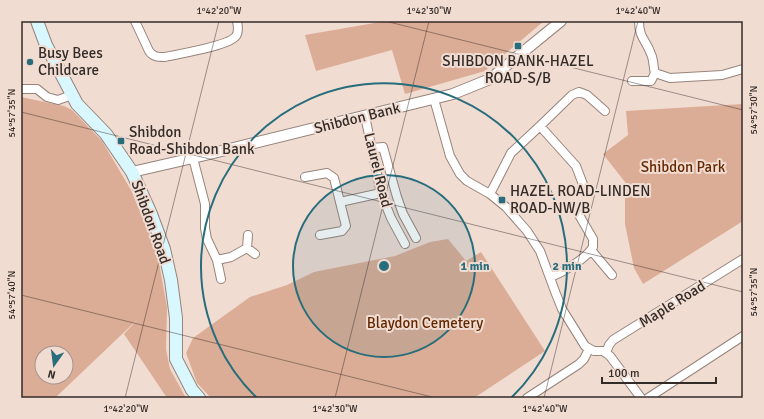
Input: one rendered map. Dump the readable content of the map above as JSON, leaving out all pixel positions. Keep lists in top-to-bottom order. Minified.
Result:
{"streets":{"main road":["Shibdon Road"],"street":["Shibdon Bank","Laurel Road","Maple Road"]},"crossings":[["Shibdon Bank","Laurel Road"],["Shibdon Bank","Shibdon Road"]],"parks":["Shibdon Park","Blaydon Cemetery"],"places":{"transit":["SHIBDON BANK-HAZEL ROAD-S/B","Shibdon Road-Shibdon Bank","HAZEL ROAD-LINDEN ROAD-NW/B"],"other":["Busy Bees Childcare"]},"scale_bar":"100 m","north":"bottom","coordinates":["1°42'20\"W","1°42'30\"W","1°42'40\"W","54°57'30\"N","54°57'35\"N","54°57'40\"N"],"rings":["1 min","2 min"]}
